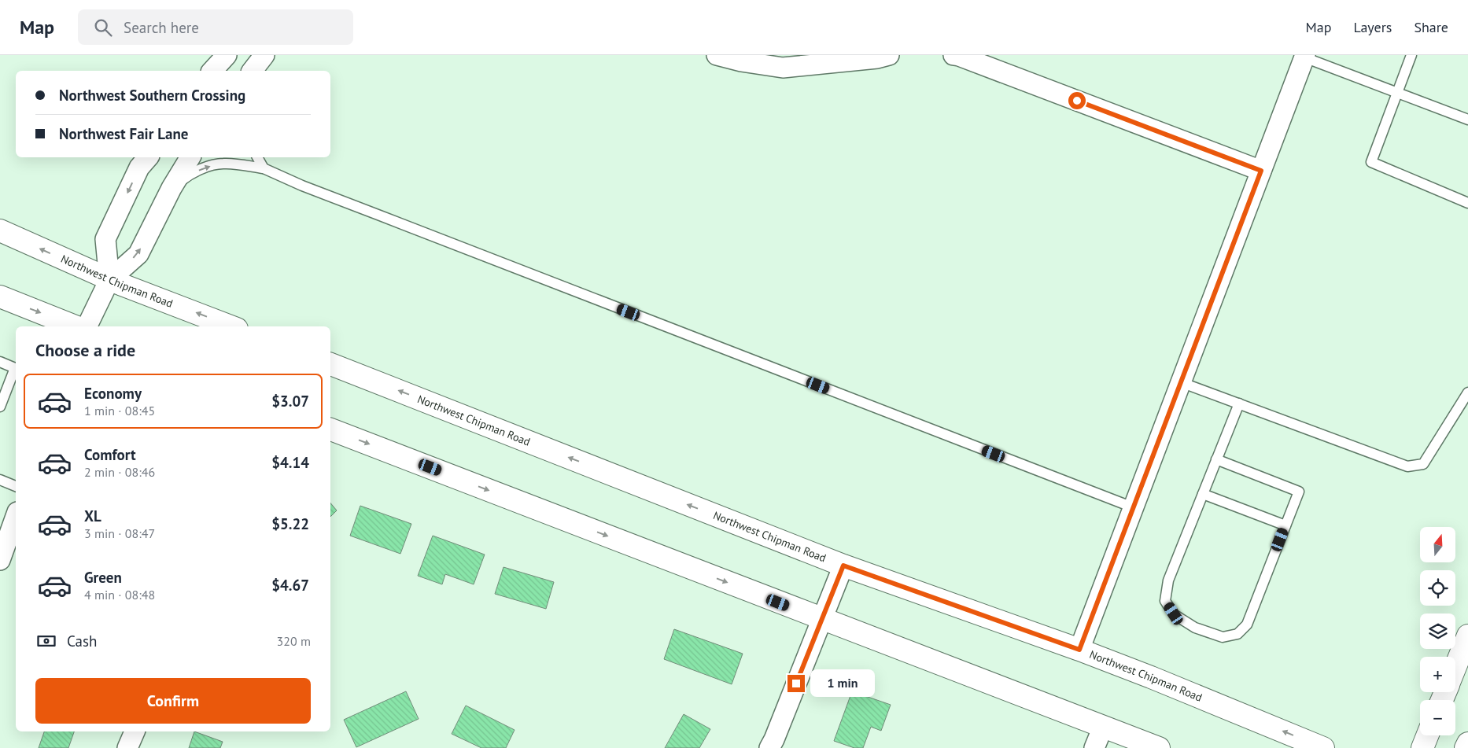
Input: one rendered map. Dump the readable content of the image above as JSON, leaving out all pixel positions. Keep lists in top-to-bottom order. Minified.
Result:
{"streets":{"main road":["Northwest Chipman Road"]},"north":"top","page":{"header":"Map","search":"Search here","nav":["Map","Layers","Share"],"banner":["Northwest Southern Crossing","Northwest Fair Lane"],"heading":"Choose a ride","list":[{"name":"Economy","note":"1 min · 08:45","value":"$3.07"},{"name":"Comfort","note":"2 min · 08:46","value":"$4.14"},{"name":"XL","note":"3 min · 08:47","value":"$5.22"},{"name":"Green","note":"4 min · 08:48","value":"$4.67"}],"map_buttons":["+","−"],"pay":["Cash","320 m"],"bubble":"1 min","buttons":"Confirm"}}
